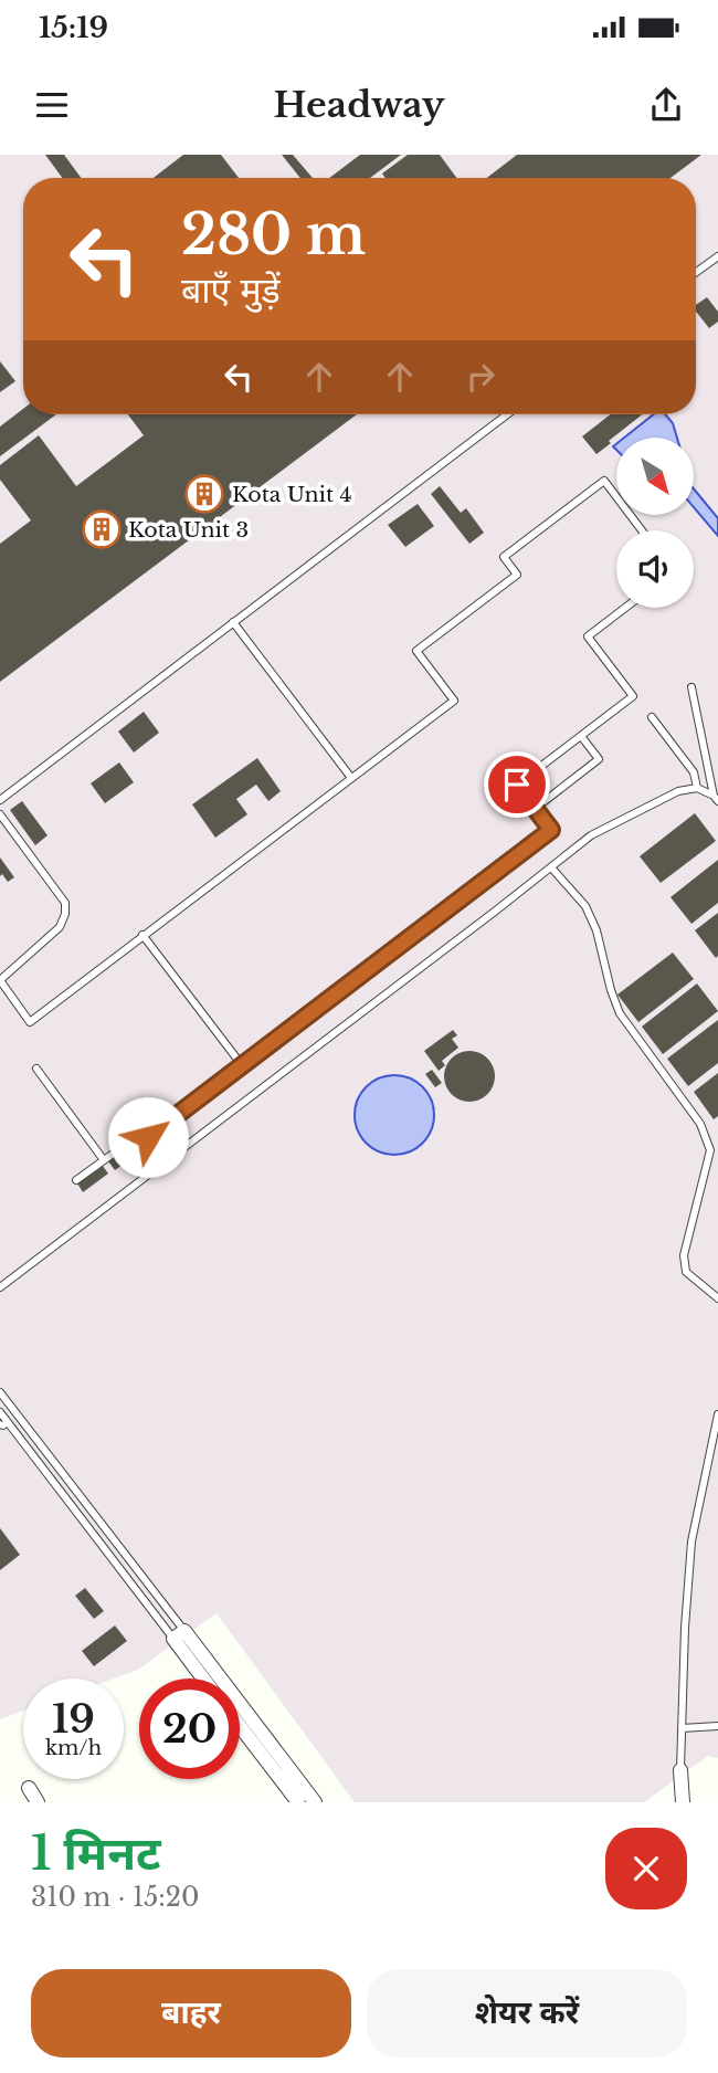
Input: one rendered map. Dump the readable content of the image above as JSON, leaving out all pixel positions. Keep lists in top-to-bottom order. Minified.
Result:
{"places":{"building":["Kota Unit 4","Kota Unit 3"]},"north":"bottom right","page":{"status":"15:19","header":"Headway","turn":["280 m","बाएँ मुड़ें"],"speed":"19 km/h","limit":"20","heading":["1 मिनट","310 m · 15:20"],"buttons":["बाहर","शेयर करें"]}}
